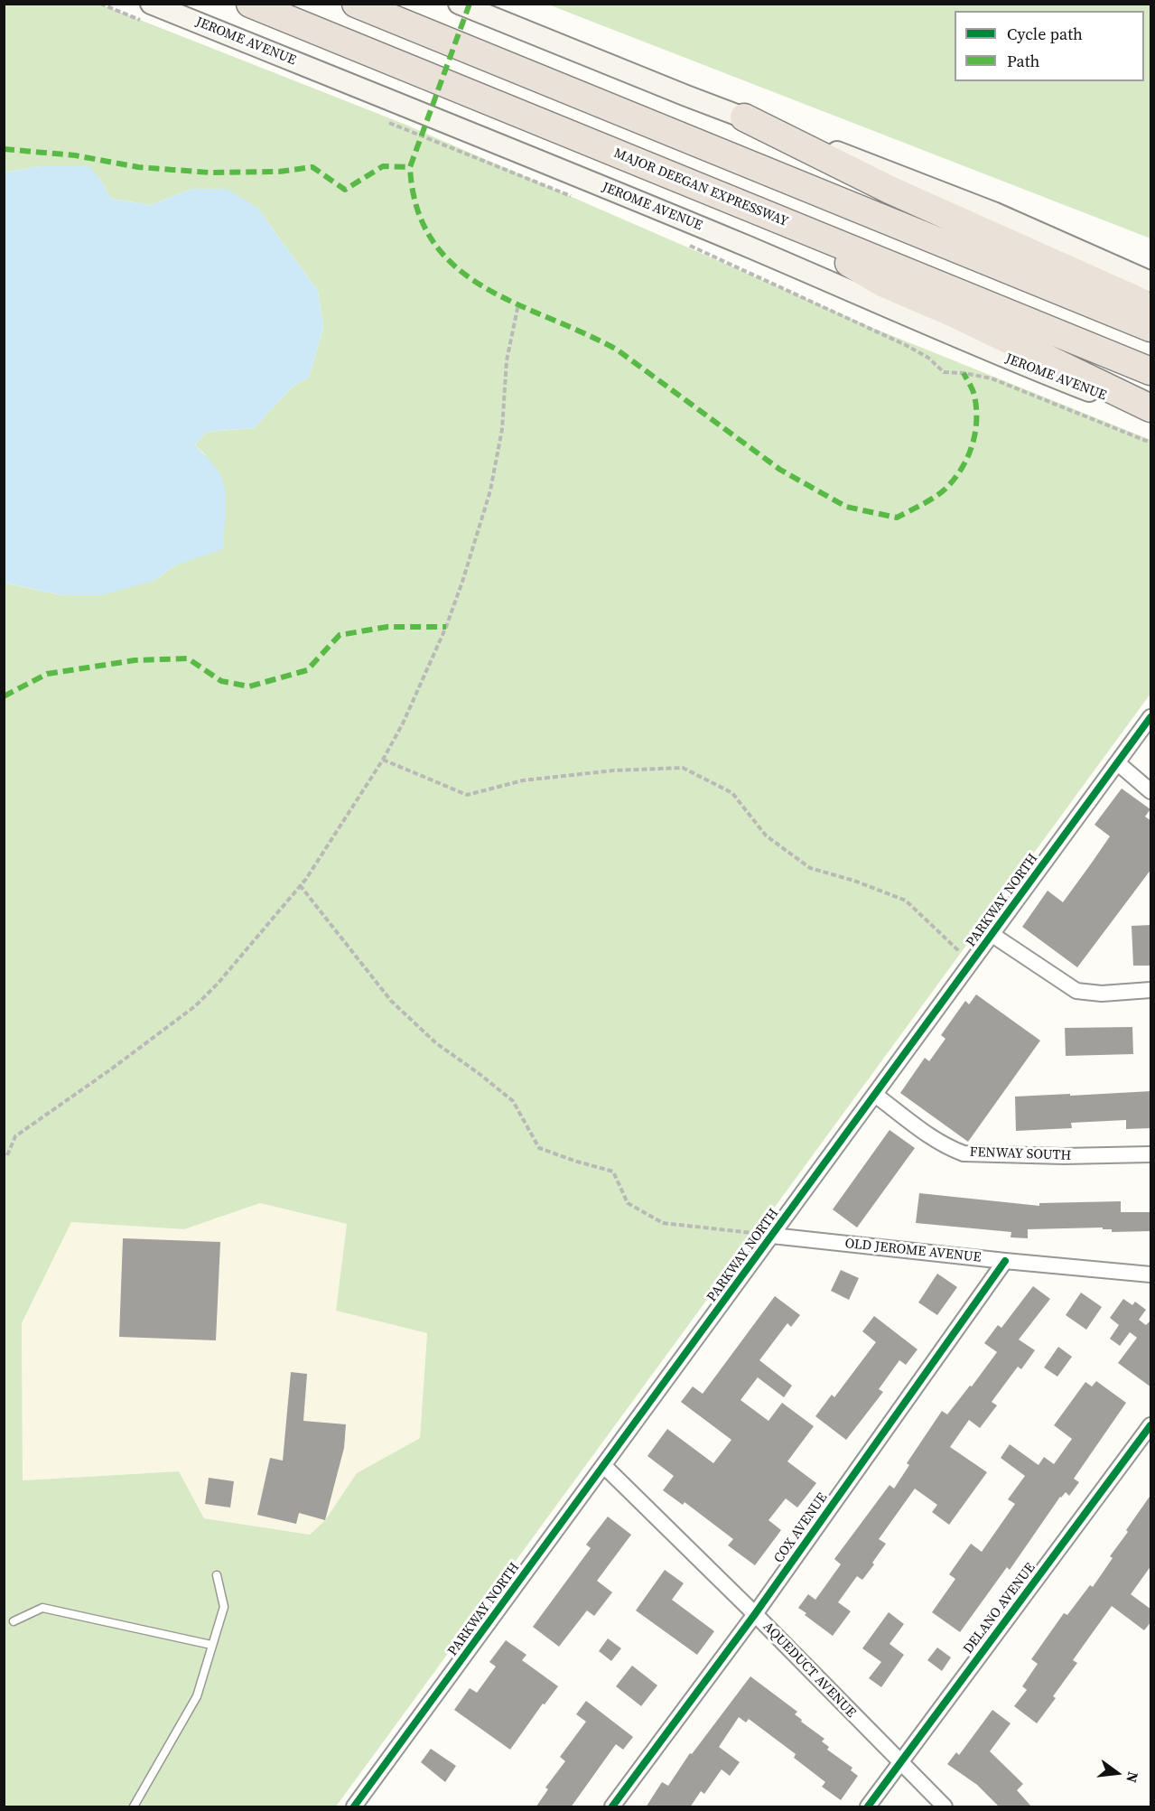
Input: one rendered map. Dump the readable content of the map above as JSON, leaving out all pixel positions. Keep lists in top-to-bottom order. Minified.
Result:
{"streets":{"highway":["MAJOR DEEGAN EXPRESSWAY"],"main road":["JEROME AVENUE"],"street":["PARKWAY NORTH","FENWAY SOUTH","OLD JEROME AVENUE","COX AVENUE","DELANO AVENUE","AQUEDUCT AVENUE"]},"crossings":[["PARKWAY NORTH","FENWAY SOUTH"],["PARKWAY NORTH","OLD JEROME AVENUE"],["PARKWAY NORTH","AQUEDUCT AVENUE"],["OLD JEROME AVENUE","COX AVENUE"],["COX AVENUE","AQUEDUCT AVENUE"],["DELANO AVENUE","AQUEDUCT AVENUE"]],"legend":["Cycle path","Path"],"north":"right"}
